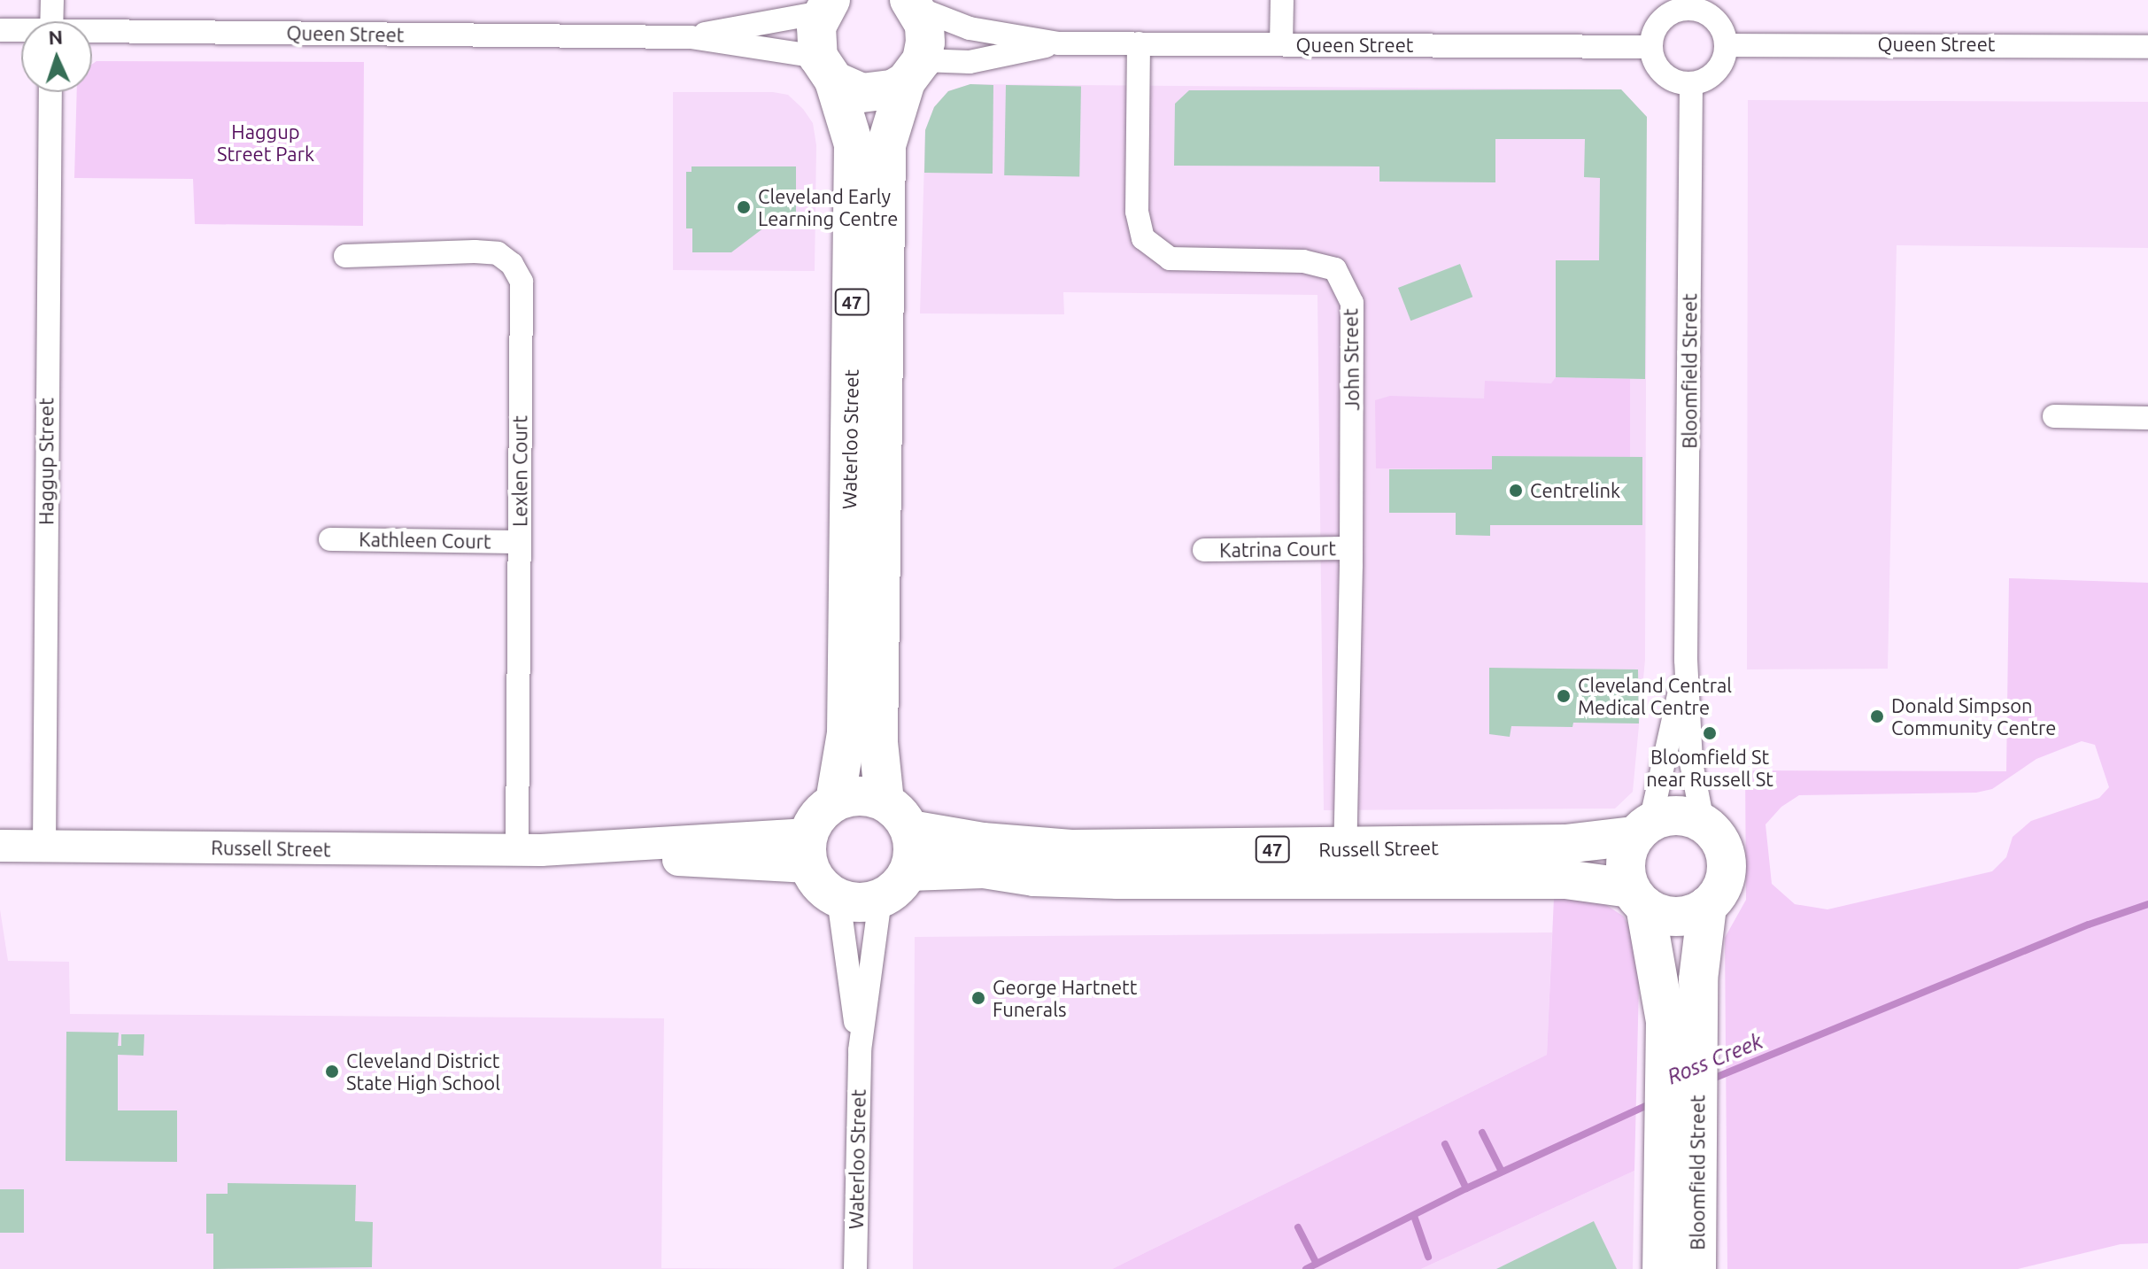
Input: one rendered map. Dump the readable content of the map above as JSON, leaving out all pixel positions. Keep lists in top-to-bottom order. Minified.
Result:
{"streets":{"highway":["47","Bloomfield Street","Waterloo Street","Russell Street"],"street":["Queen Street","John Street","Haggup Street","Lexlen Court","Kathleen Court","Katrina Court"]},"crossings":[["Queen Street","47"],["Queen Street","John Street"],["Queen Street","Bloomfield Street"],["Queen Street","Waterloo Street"],["47","Bloomfield Street"],["47","Waterloo Street"],["47","Russell Street"],["John Street","Katrina Court"],["John Street","Russell Street"],["Bloomfield Street","Russell Street"],["Waterloo Street","Russell Street"],["Haggup Street","Russell Street"],["Lexlen Court","Kathleen Court"],["Lexlen Court","Russell Street"]],"water":["Ross Creek"],"parks":["Haggup Street Park"],"places":["Cleveland Early Learning Centre","Centrelink","Cleveland Central Medical Centre","Donald Simpson Community Centre","Bloomfield St near Russell St","George Hartnett Funerals","Cleveland District State High School"],"north":"top"}
